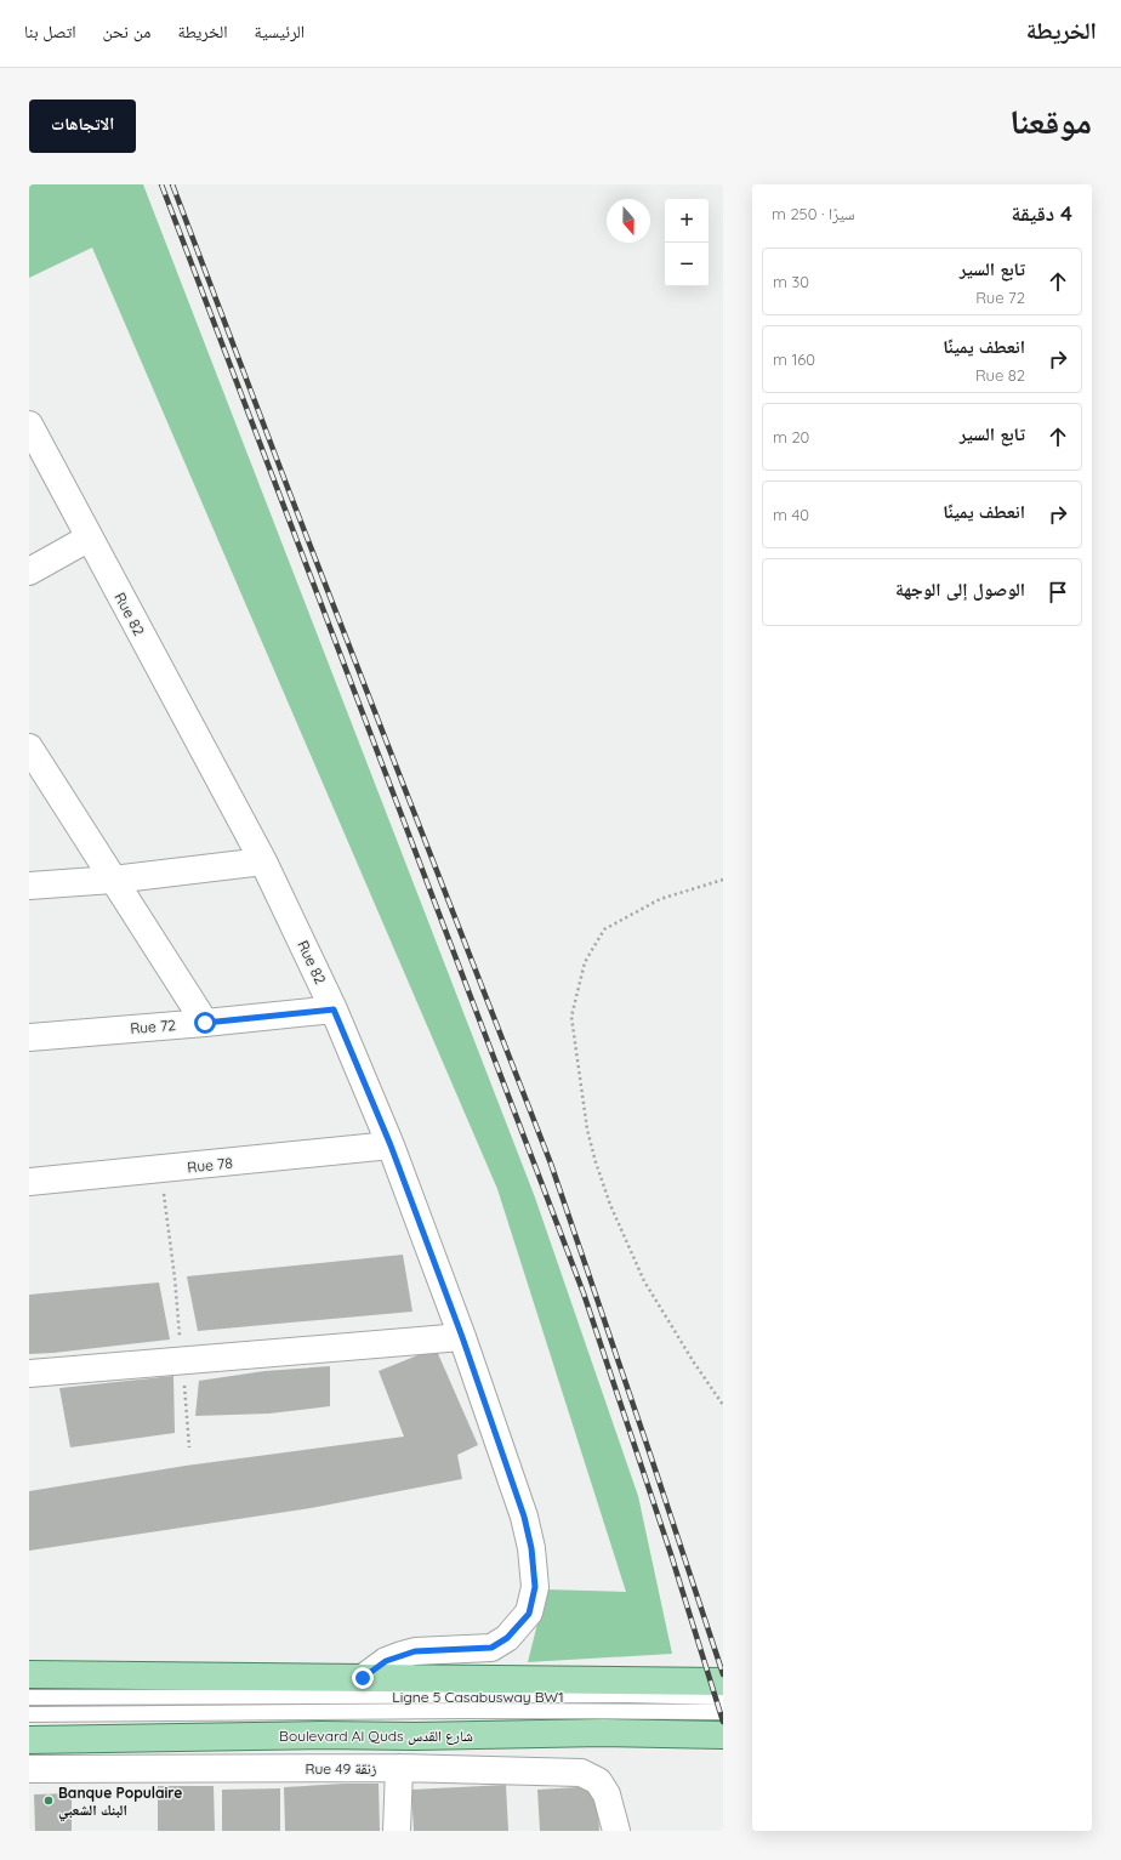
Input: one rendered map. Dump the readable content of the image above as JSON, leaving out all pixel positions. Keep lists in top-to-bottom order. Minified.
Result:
{"streets":{"main road":["Boulevard Al Quds شارع القدس"],"street":["Rue 82","Rue 72","Rue 78","Rue 49 زنقة"],"lane":["Ligne 5 Casabusway BW1"]},"crossings":[["Rue 82","Rue 72"],["Rue 82","Rue 78"]],"places":["Banque Populaire البنك الشعبي"],"north":"bottom","page":{"header":"الخريطة","nav":["الرئيسية","الخريطة","من نحن","اتصل بنا"],"title":"موقعنا","buttons":"الاتجاهات","heading":["4 دقيقة","سيرًا · 250 m"],"map_buttons":["+","−"],"list":[["تابع السير","Rue 72","30 m"],["انعطف يمينًا","Rue 82","160 m"],["تابع السير","20 m"],["انعطف يمينًا","40 m"],"الوصول إلى الوجهة"]}}
